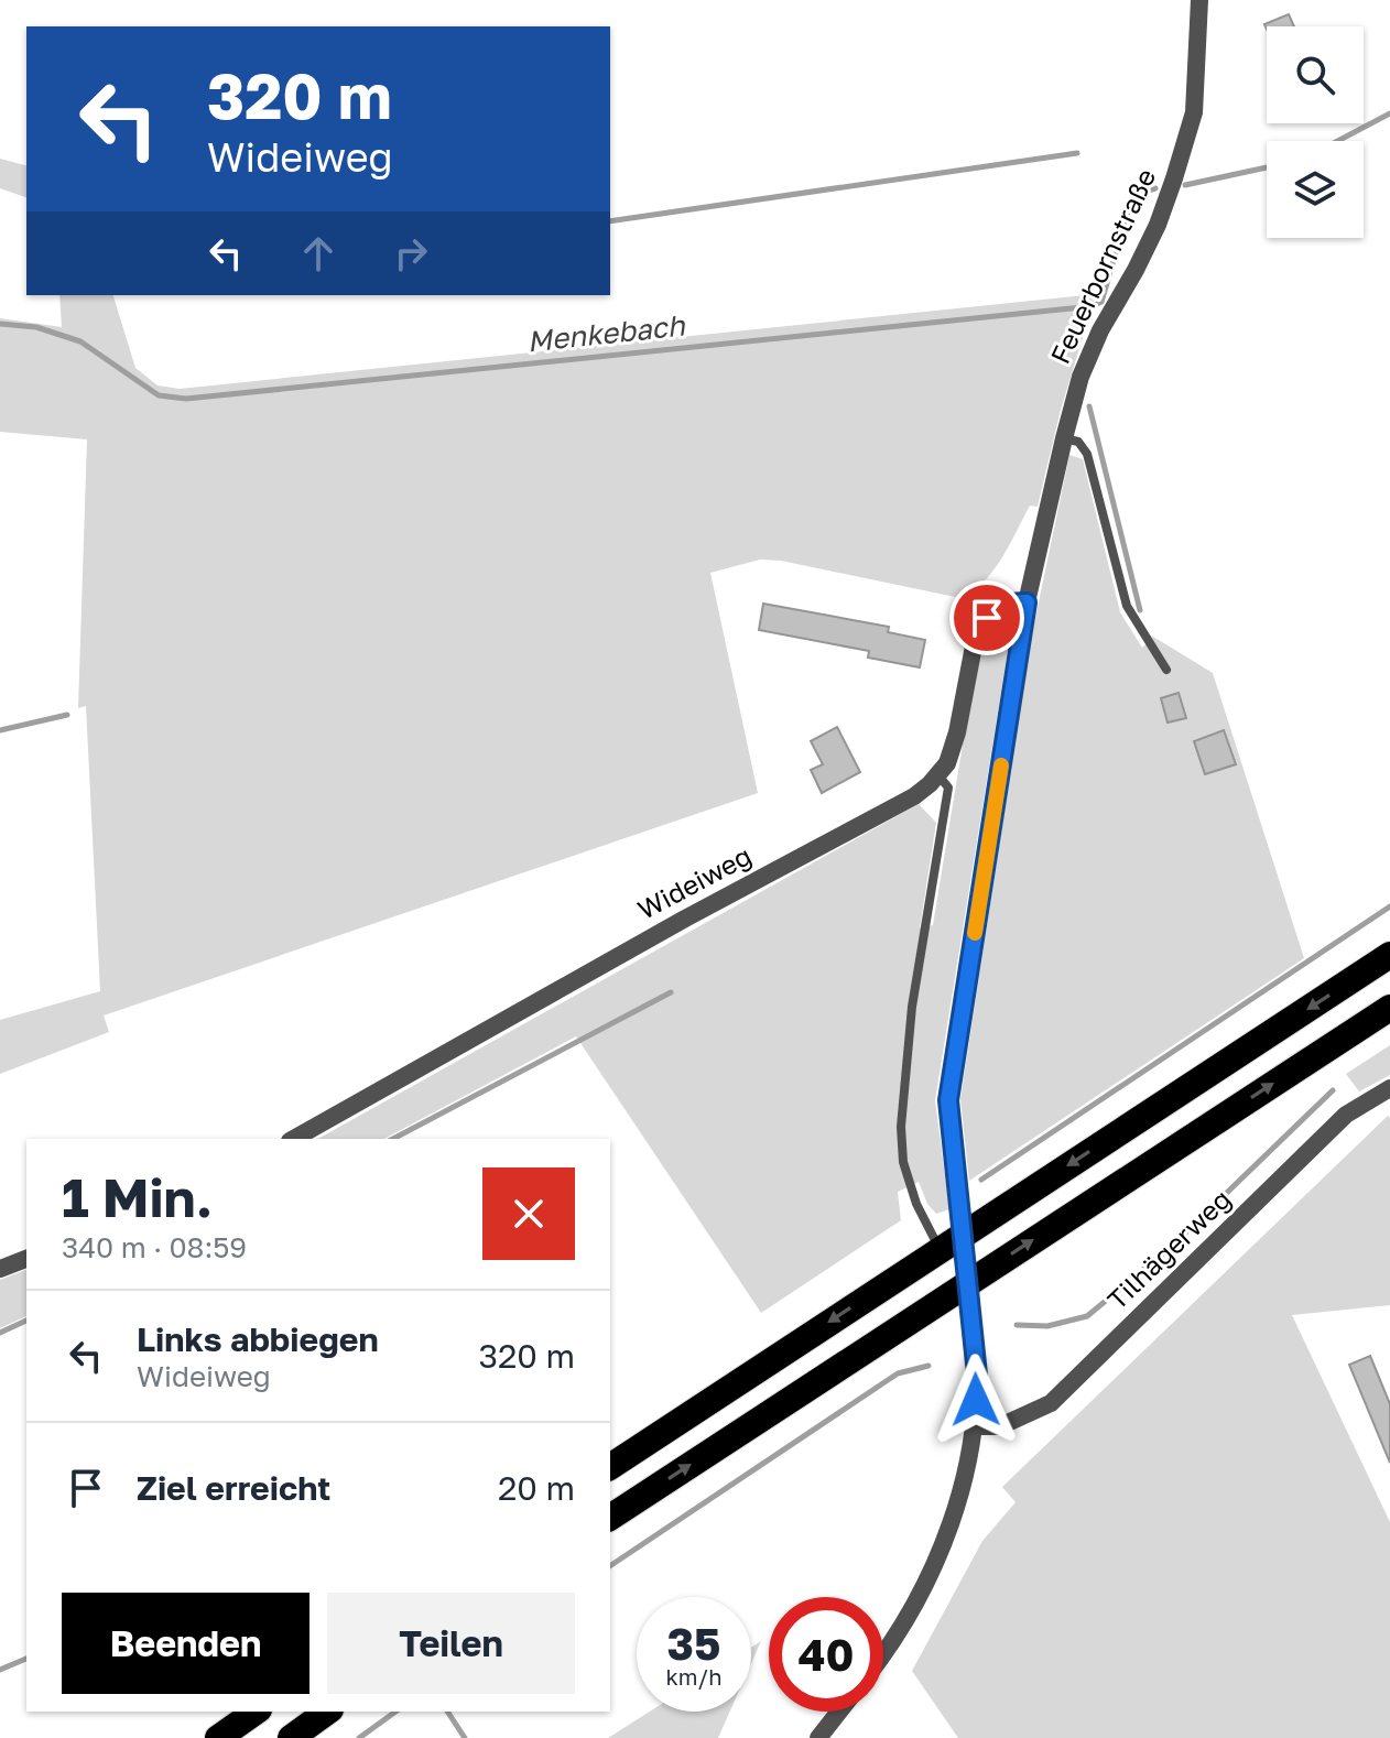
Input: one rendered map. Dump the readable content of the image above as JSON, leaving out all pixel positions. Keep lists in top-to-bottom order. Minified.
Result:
{"streets":{"street":["Feuerbornstraße","Wideiweg","Tilhägerweg"]},"crossings":[["Feuerbornstraße","Wideiweg"],["Feuerbornstraße","Tilhägerweg"]],"water":["Menkebach"],"page":{"turn":["320 m","Wideiweg"],"heading":["1 Min.","340 m · 08:59"],"list":[{"name":"Links abbiegen","note":"Wideiweg","value":"320 m"},{"name":"Ziel erreicht","value":"20 m"}],"buttons":["Beenden","Teilen"],"speed":"35 km/h","limit":"40"}}
